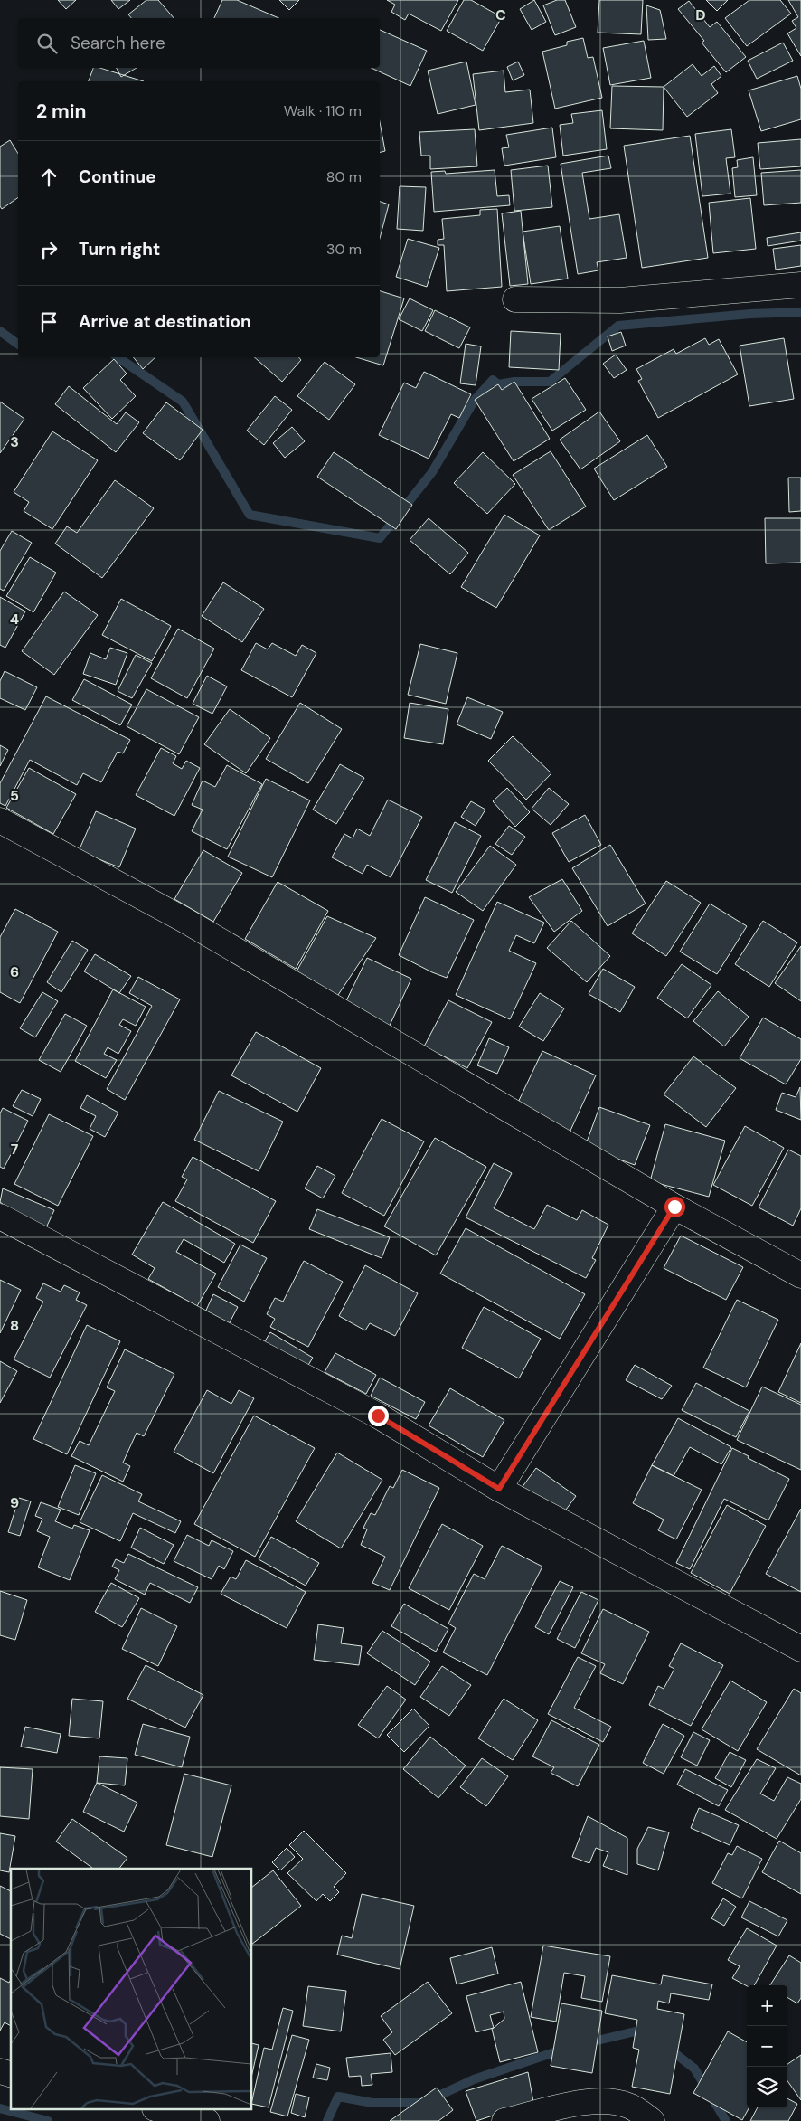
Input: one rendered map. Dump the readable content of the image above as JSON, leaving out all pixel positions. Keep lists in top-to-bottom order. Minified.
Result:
{"page":{"search":"Search here","heading":["2 min","Walk · 110 m"],"list":[["Continue","80 m"],["Turn right","30 m"],"Arrive at destination"],"map_buttons":["+","−"]},"grid":{"columns":["C","D"],"rows":["3","4","5","6","7","8","9"]}}
